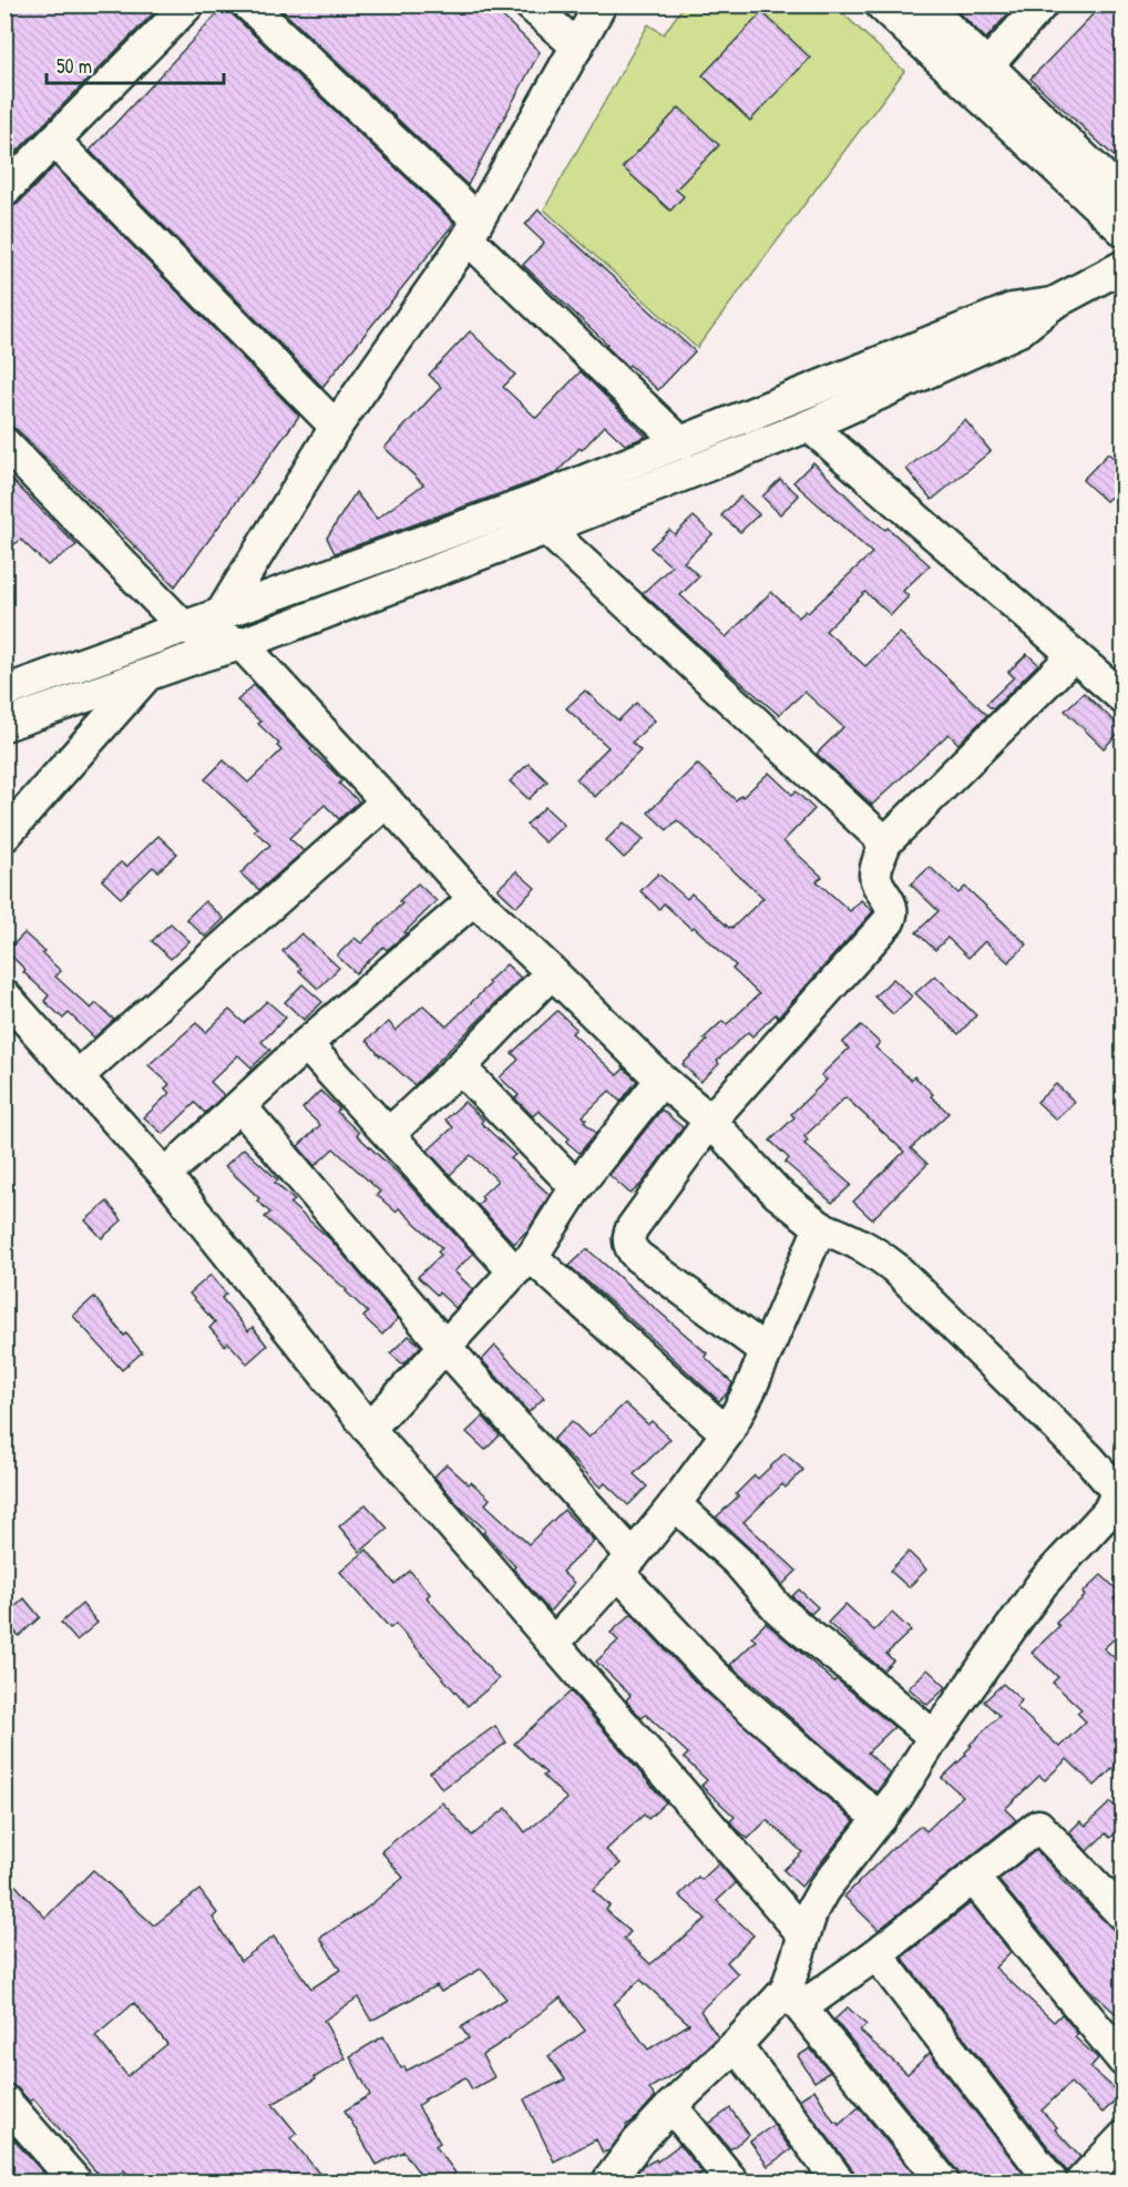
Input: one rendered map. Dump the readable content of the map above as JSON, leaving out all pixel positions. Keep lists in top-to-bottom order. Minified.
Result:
{"scale_bar":"50 m"}
